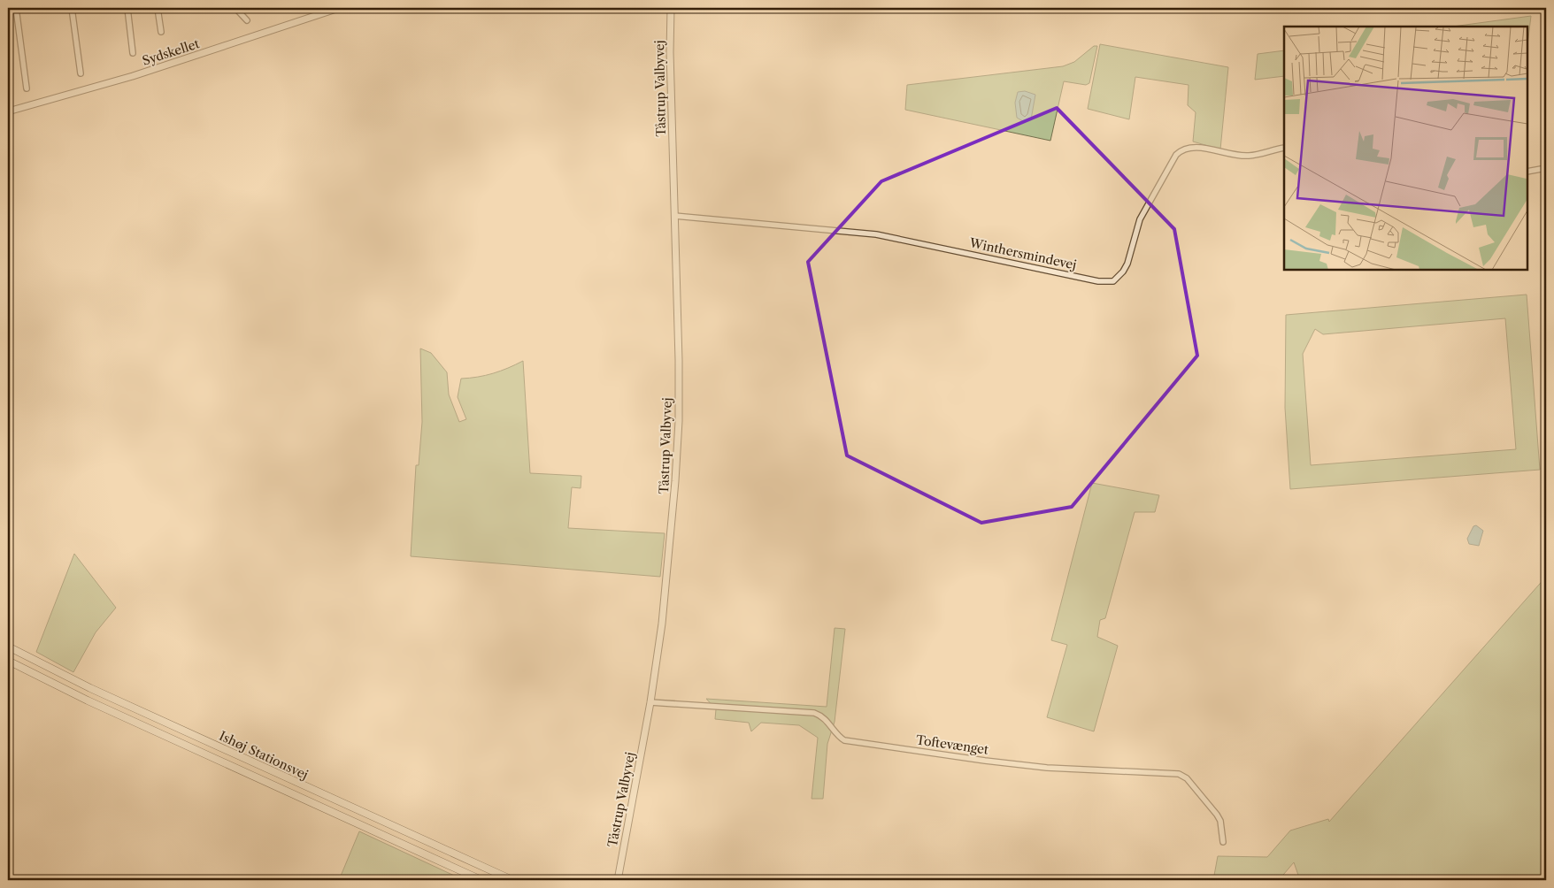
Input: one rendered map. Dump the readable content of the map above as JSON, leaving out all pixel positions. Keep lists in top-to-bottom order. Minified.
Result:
{"streets":{"main road":["Ishøj Stationsvej"],"street":["Sydskellet","Tåstrup Valbyvej","Winthersmindevej","Toftevænget"]},"crossings":[["Tåstrup Valbyvej","Winthersmindevej"],["Tåstrup Valbyvej","Toftevænget"]]}
